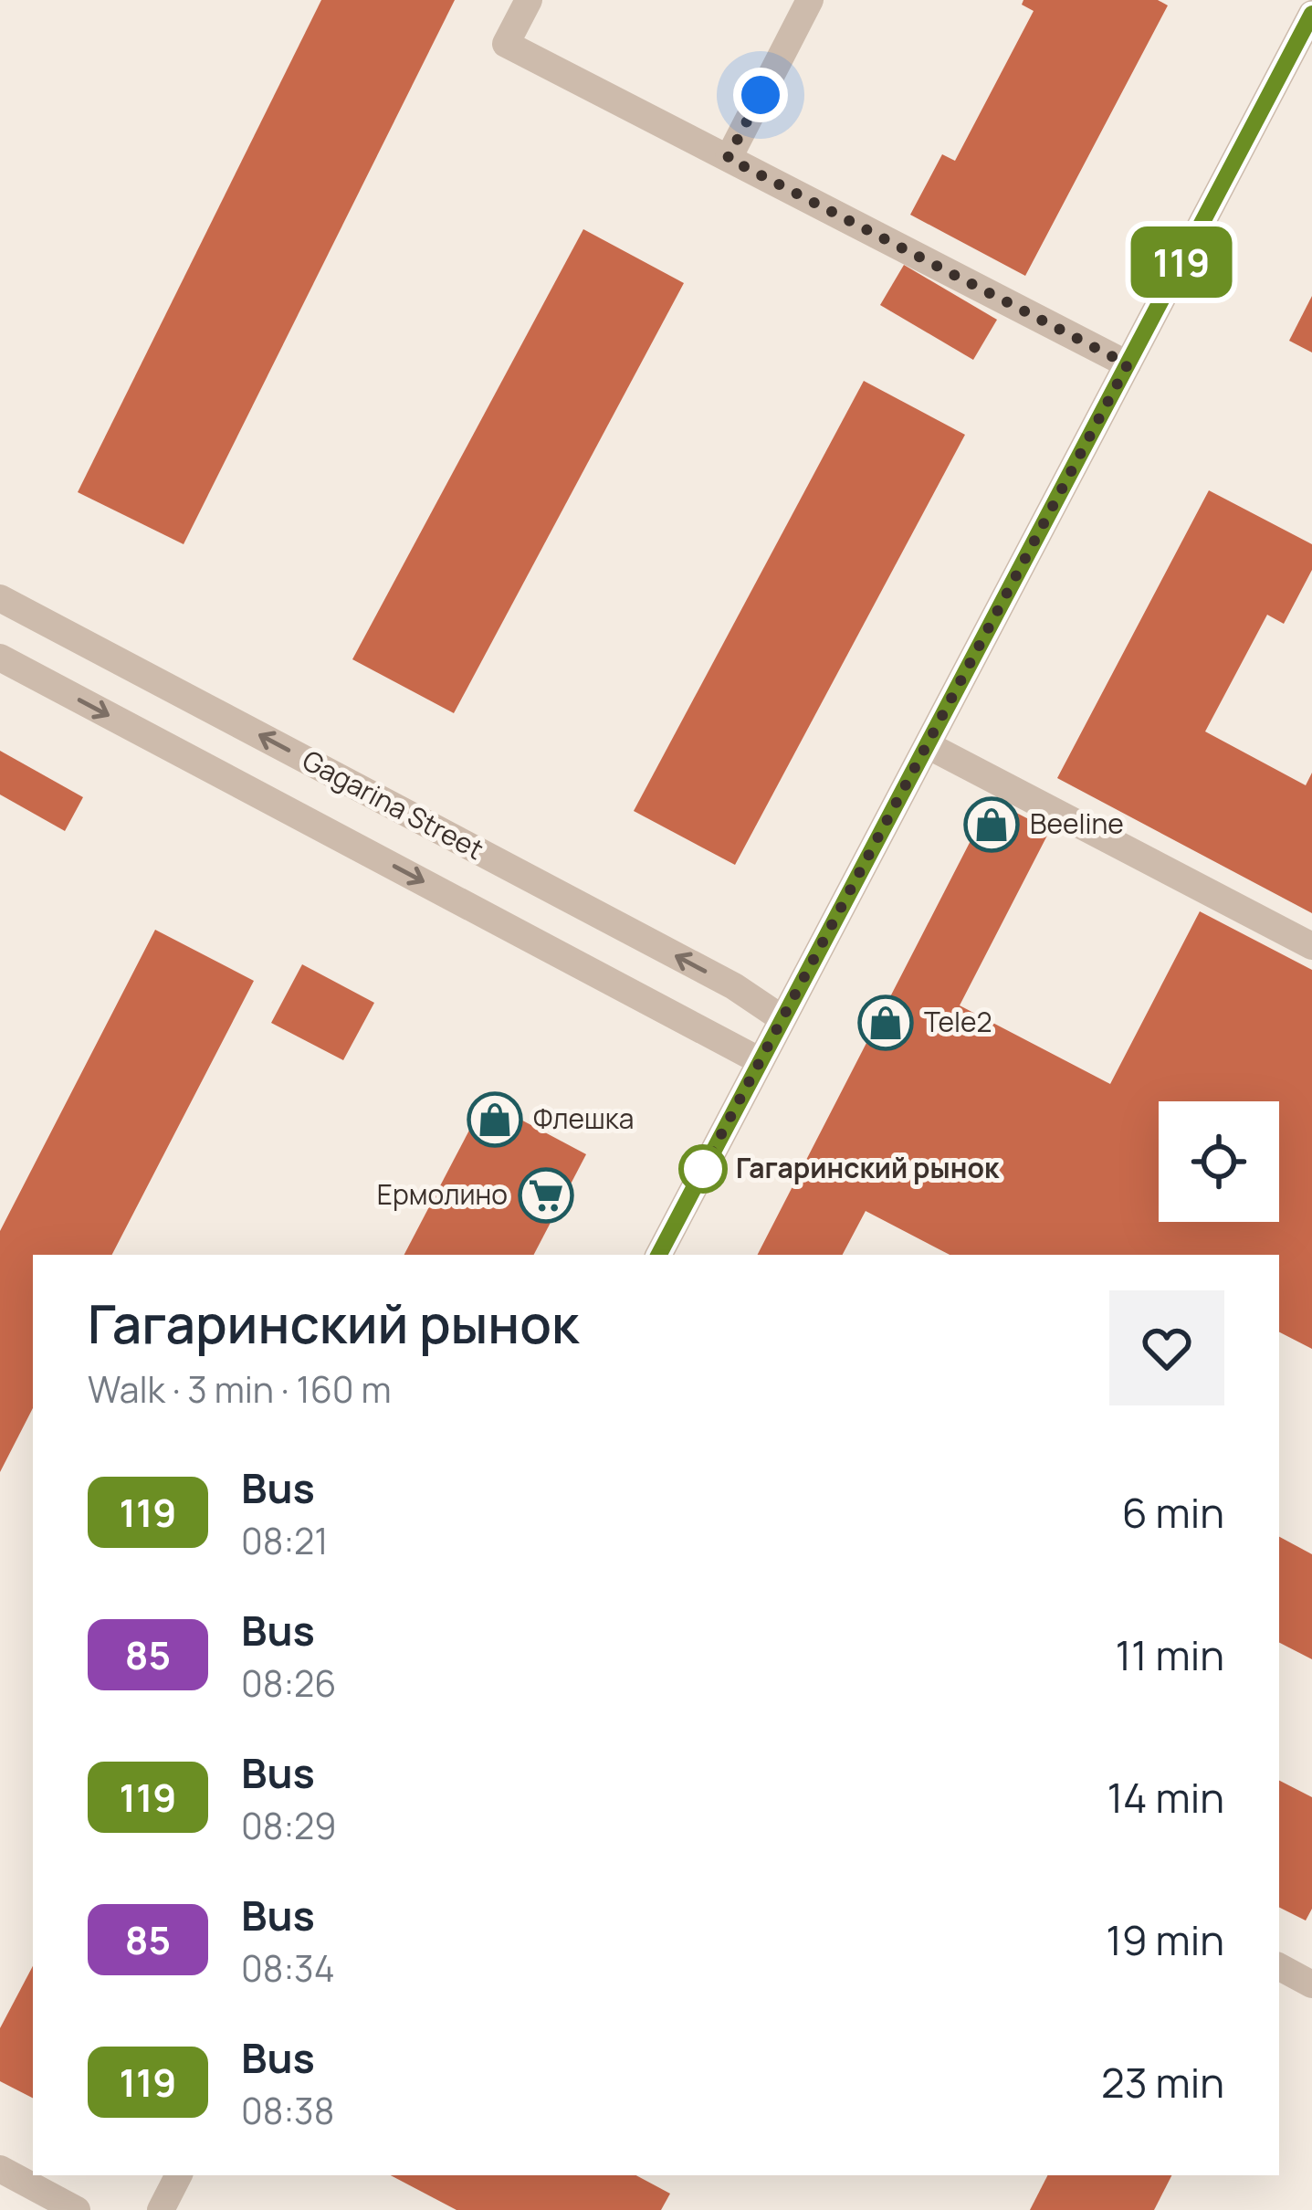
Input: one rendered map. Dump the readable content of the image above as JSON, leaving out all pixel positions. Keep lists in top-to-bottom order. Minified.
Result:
{"streets":{"street":["Gagarina Street"]},"places":{"shop":["Beeline","Tele2","Флешка"],"other":["Гагаринский рынок"],"supermarket":["Ермолино"]},"lines":["bus line 119"],"page":{"on_map":"119","heading":["Гагаринский рынок","Walk · 3 min · 160 m"],"list":[{"mark":"119","name":"Bus","note":"08:21","value":"6 min"},{"mark":"85","name":"Bus","note":"08:26","value":"11 min"},{"mark":"119","name":"Bus","note":"08:29","value":"14 min"},{"mark":"85","name":"Bus","note":"08:34","value":"19 min"},{"mark":"119","name":"Bus","note":"08:38","value":"23 min"}]}}
